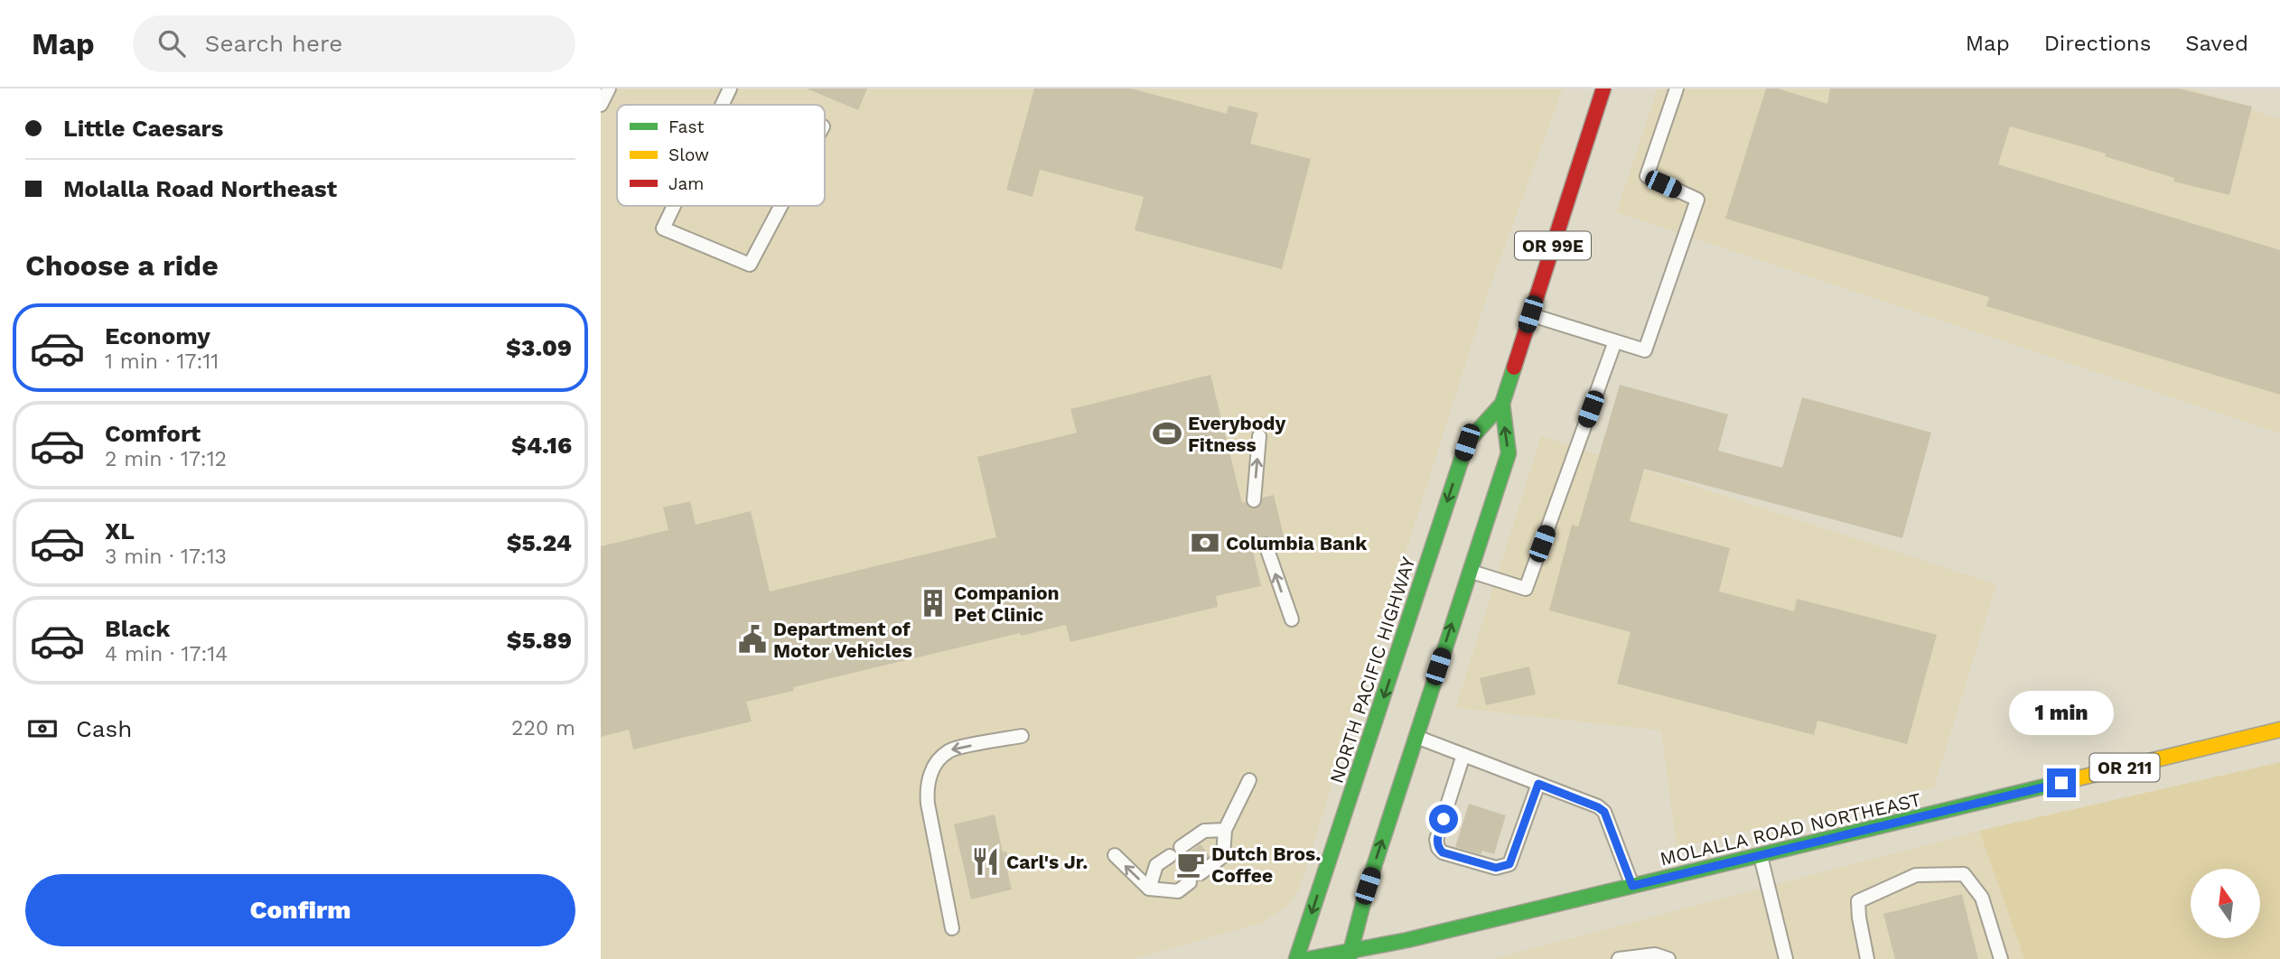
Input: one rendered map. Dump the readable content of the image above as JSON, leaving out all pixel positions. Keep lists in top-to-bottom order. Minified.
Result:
{"streets":{"main road":["OR 99E","NORTH PACIFIC HIGHWAY","OR 211","MOLALLA ROAD NORTHEAST"]},"crossings":[["NORTH PACIFIC HIGHWAY","MOLALLA ROAD NORTHEAST"]],"places":{"sports":["Everybody Fitness"],"bank":["Columbia Bank"],"building":["Companion Pet Clinic"],"public building":["Department of Motor Vehicles"],"restaurant":["Carl's Jr."],"cafe":["Dutch Bros. Coffee"]},"legend":["Fast","Slow","Jam"],"north":"top","page":{"header":"Map","search":"Search here","nav":["Map","Directions","Saved"],"banner":["Little Caesars","Molalla Road Northeast"],"heading":"Choose a ride","list":[{"name":"Economy","note":"1 min · 17:11","value":"$3.09"},{"name":"Comfort","note":"2 min · 17:12","value":"$4.16"},{"name":"XL","note":"3 min · 17:13","value":"$5.24"},{"name":"Black","note":"4 min · 17:14","value":"$5.89"}],"bubble":"1 min","pay":["Cash","220 m"],"buttons":"Confirm"}}
